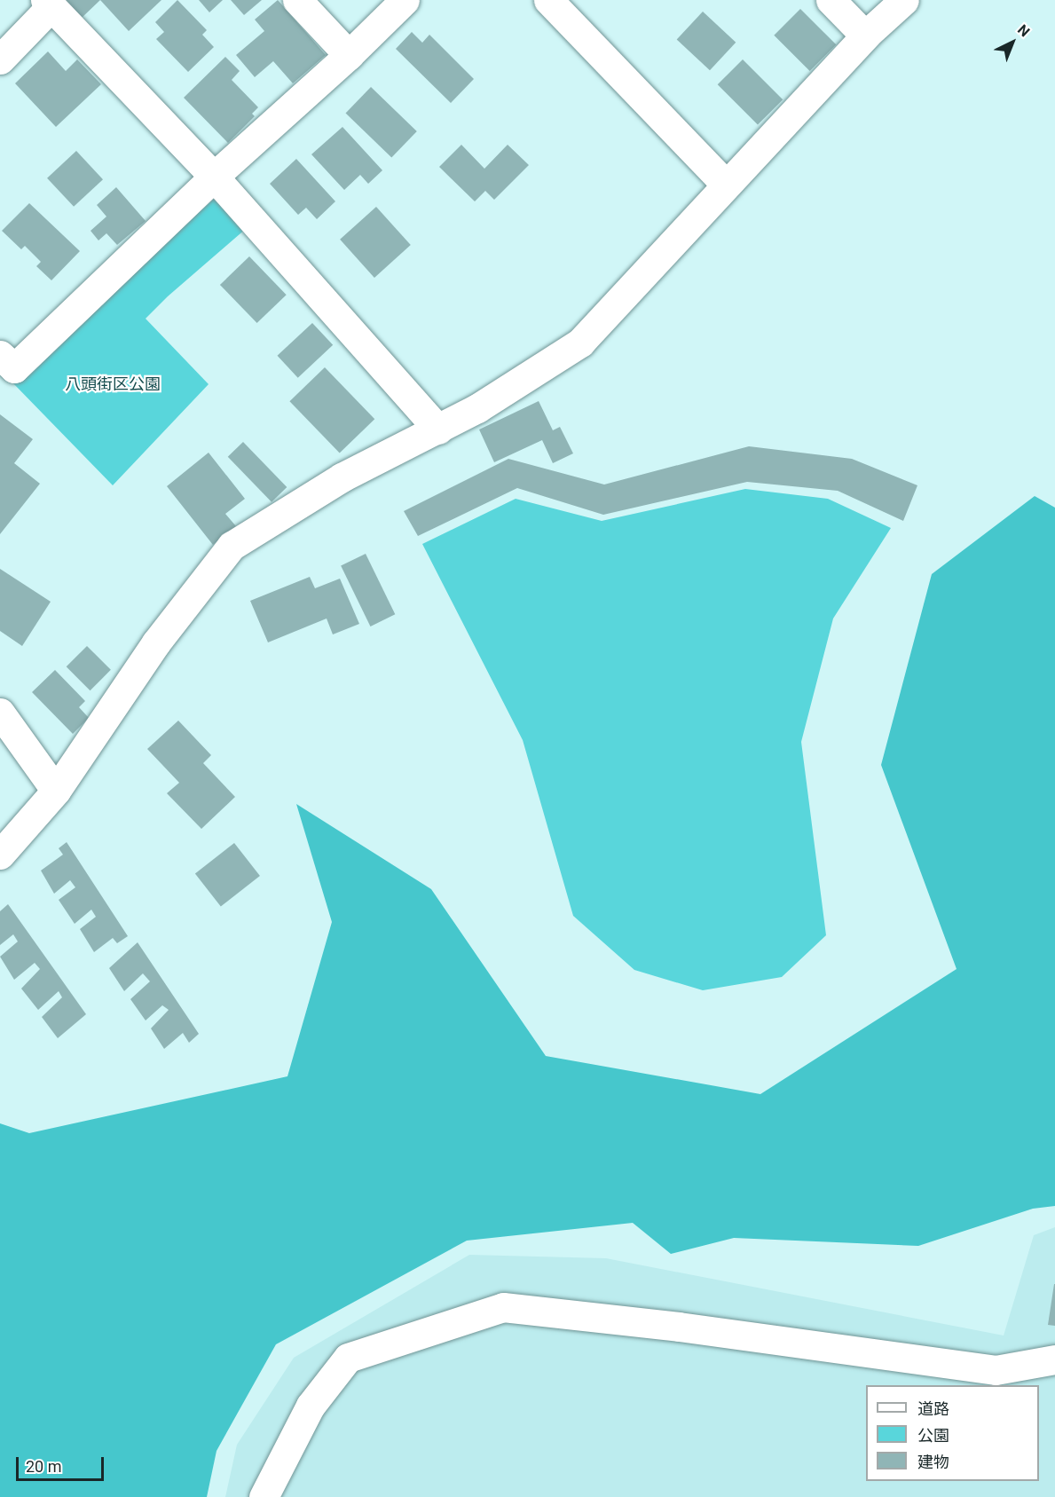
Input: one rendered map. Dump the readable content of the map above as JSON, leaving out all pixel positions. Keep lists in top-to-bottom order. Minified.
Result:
{"parks":["八頭街区公園"],"legend":["道路","公園","建物"],"scale_bar":"20 m","north":"top right"}
